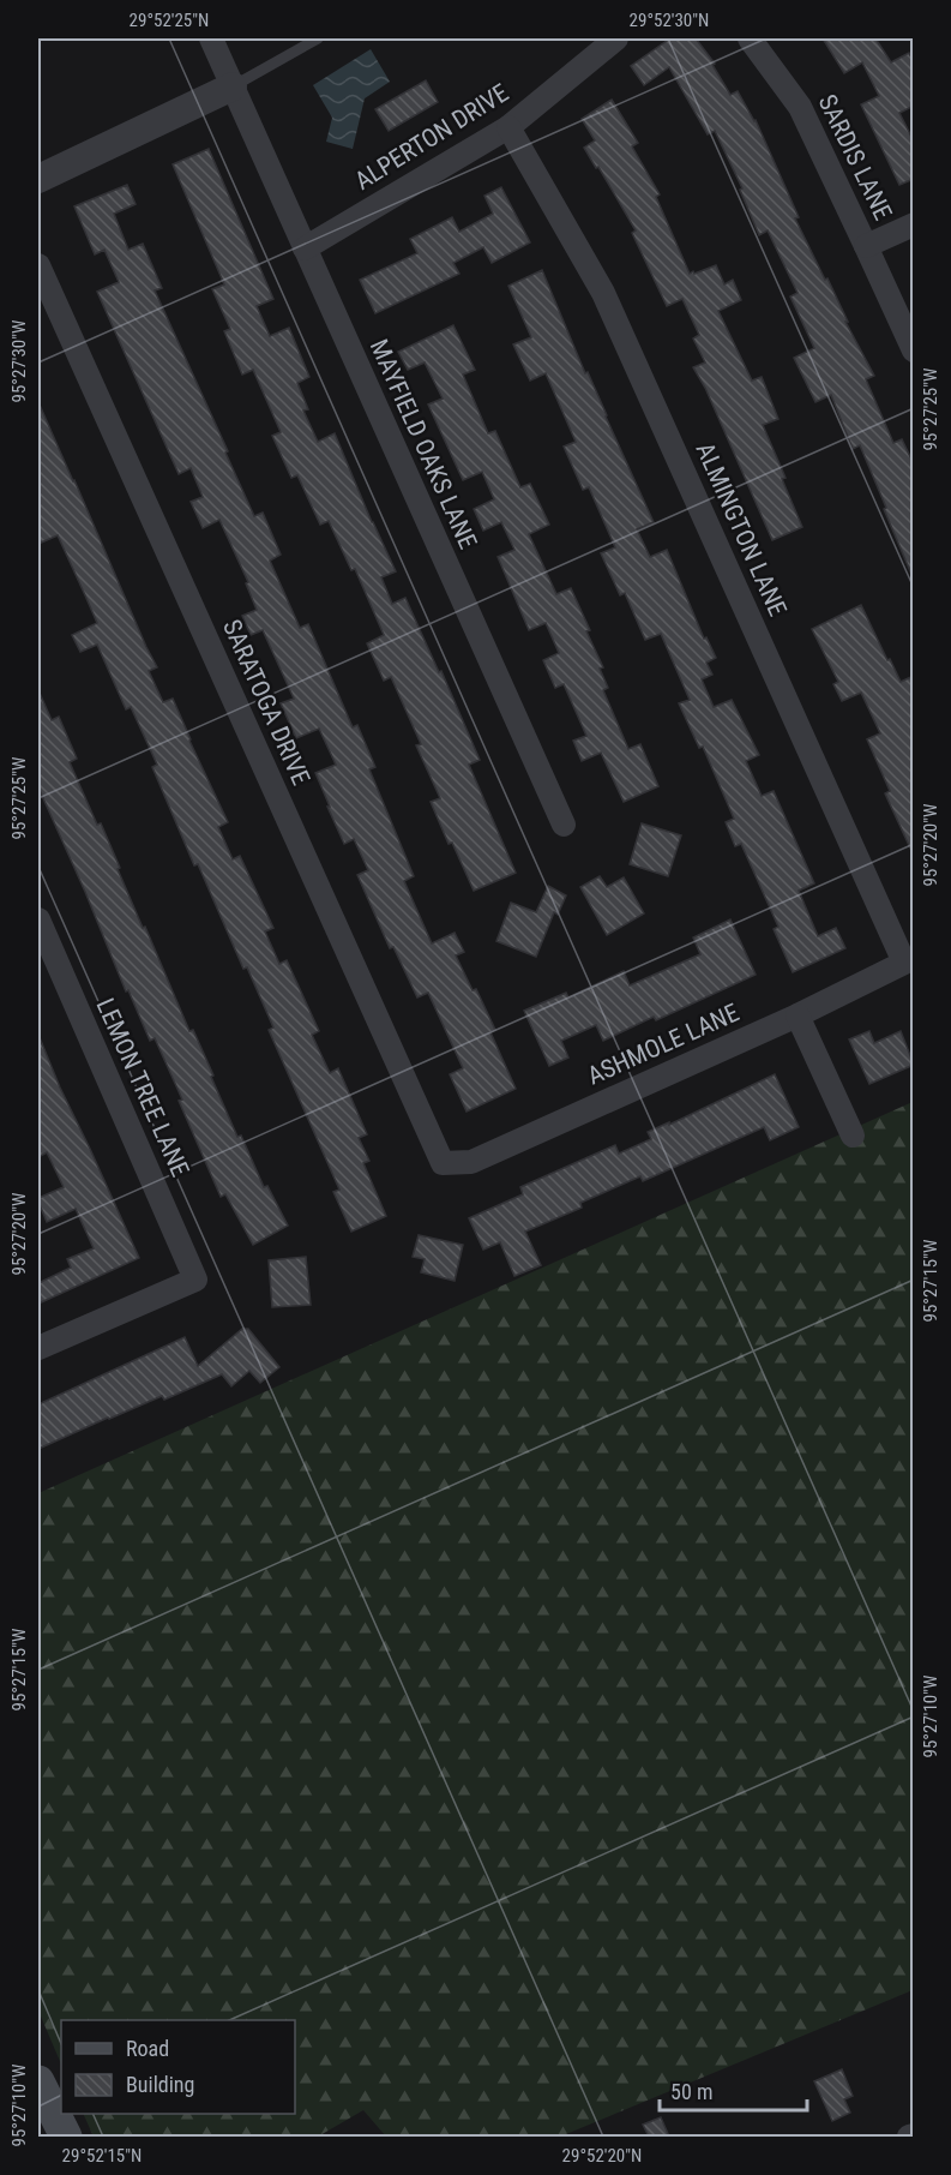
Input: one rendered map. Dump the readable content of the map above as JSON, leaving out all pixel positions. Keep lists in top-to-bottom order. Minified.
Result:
{"streets":{"street":["ALPERTON DRIVE","SARDIS LANE","MAYFIELD OAKS LANE","ALMINGTON LANE","SARATOGA DRIVE","ASHMOLE LANE","LEMON TREE LANE"]},"crossings":[["ALPERTON DRIVE","MAYFIELD OAKS LANE"],["ALPERTON DRIVE","ALMINGTON LANE"],["ALMINGTON LANE","ASHMOLE LANE"],["SARATOGA DRIVE","ASHMOLE LANE"]],"legend":["Road","Building"],"scale_bar":"50 m","coordinates":["29°52'25\"N","29°52'30\"N","95°27'30\"W","95°27'25\"W","95°27'20\"W","95°27'15\"W","95°27'10\"W","29°52'15\"N","29°52'20\"N"]}
